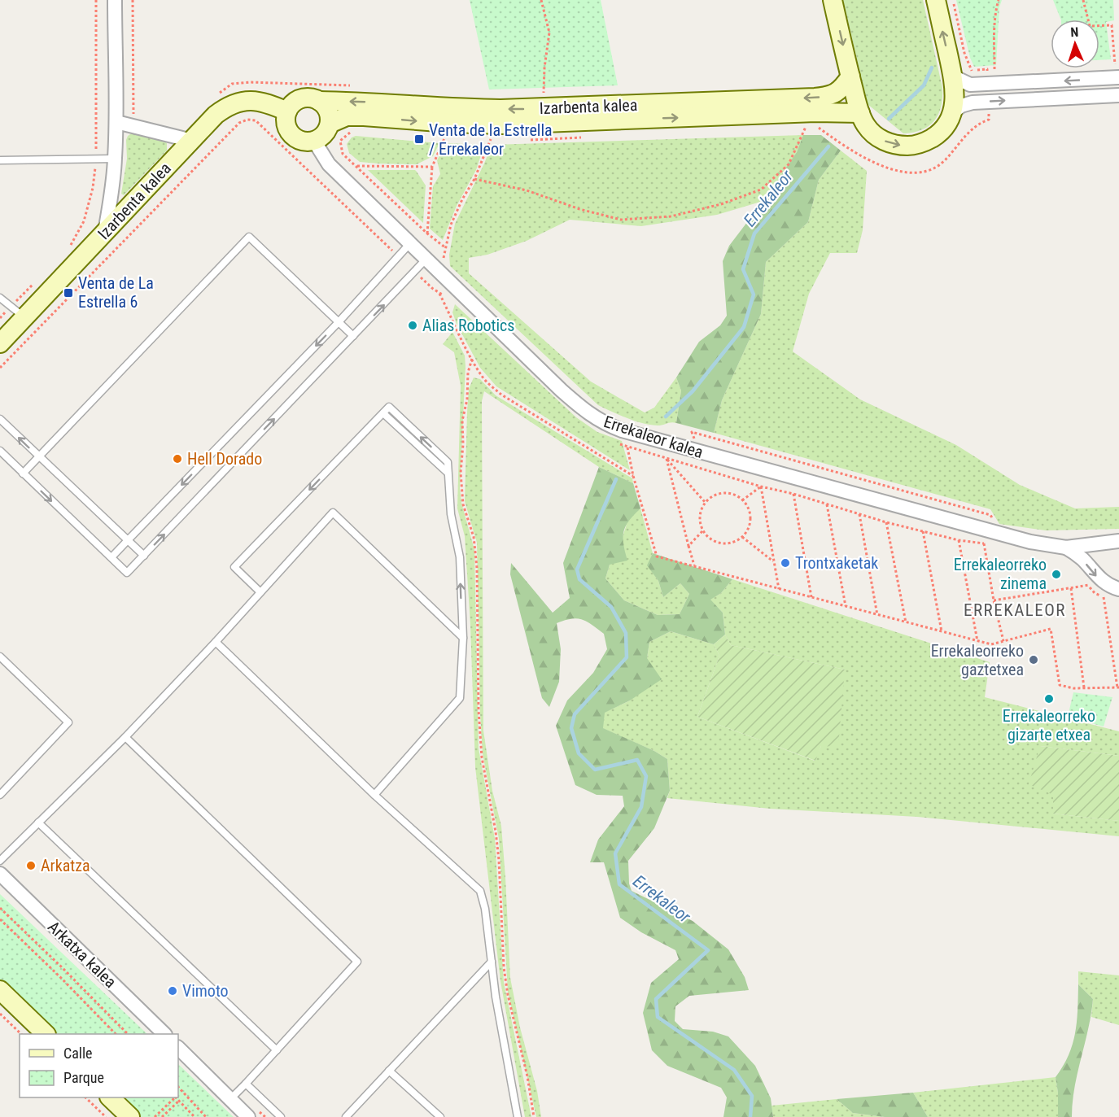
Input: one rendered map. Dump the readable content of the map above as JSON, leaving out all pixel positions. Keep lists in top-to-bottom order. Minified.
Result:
{"streets":{"main road":["Izarbenta kalea"],"street":["Errekaleor kalea","Arkatxa kalea"]},"crossings":[["Izarbenta kalea","Errekaleor kalea"]],"districts":["ERREKALEOR"],"water":["Errekaleor"],"places":{"transit":["Venta de la Estrella / Errekaleor","Venta de La Estrella 6"],"other":["Alias Robotics","Hell Dorado","Trontxaketak","Errekaleorreko zinema","Errekaleorreko gaztetxea","Errekaleorreko gizarte etxea","Arkatza","Vimoto"]},"legend":["Calle","Parque"],"north":"top"}
